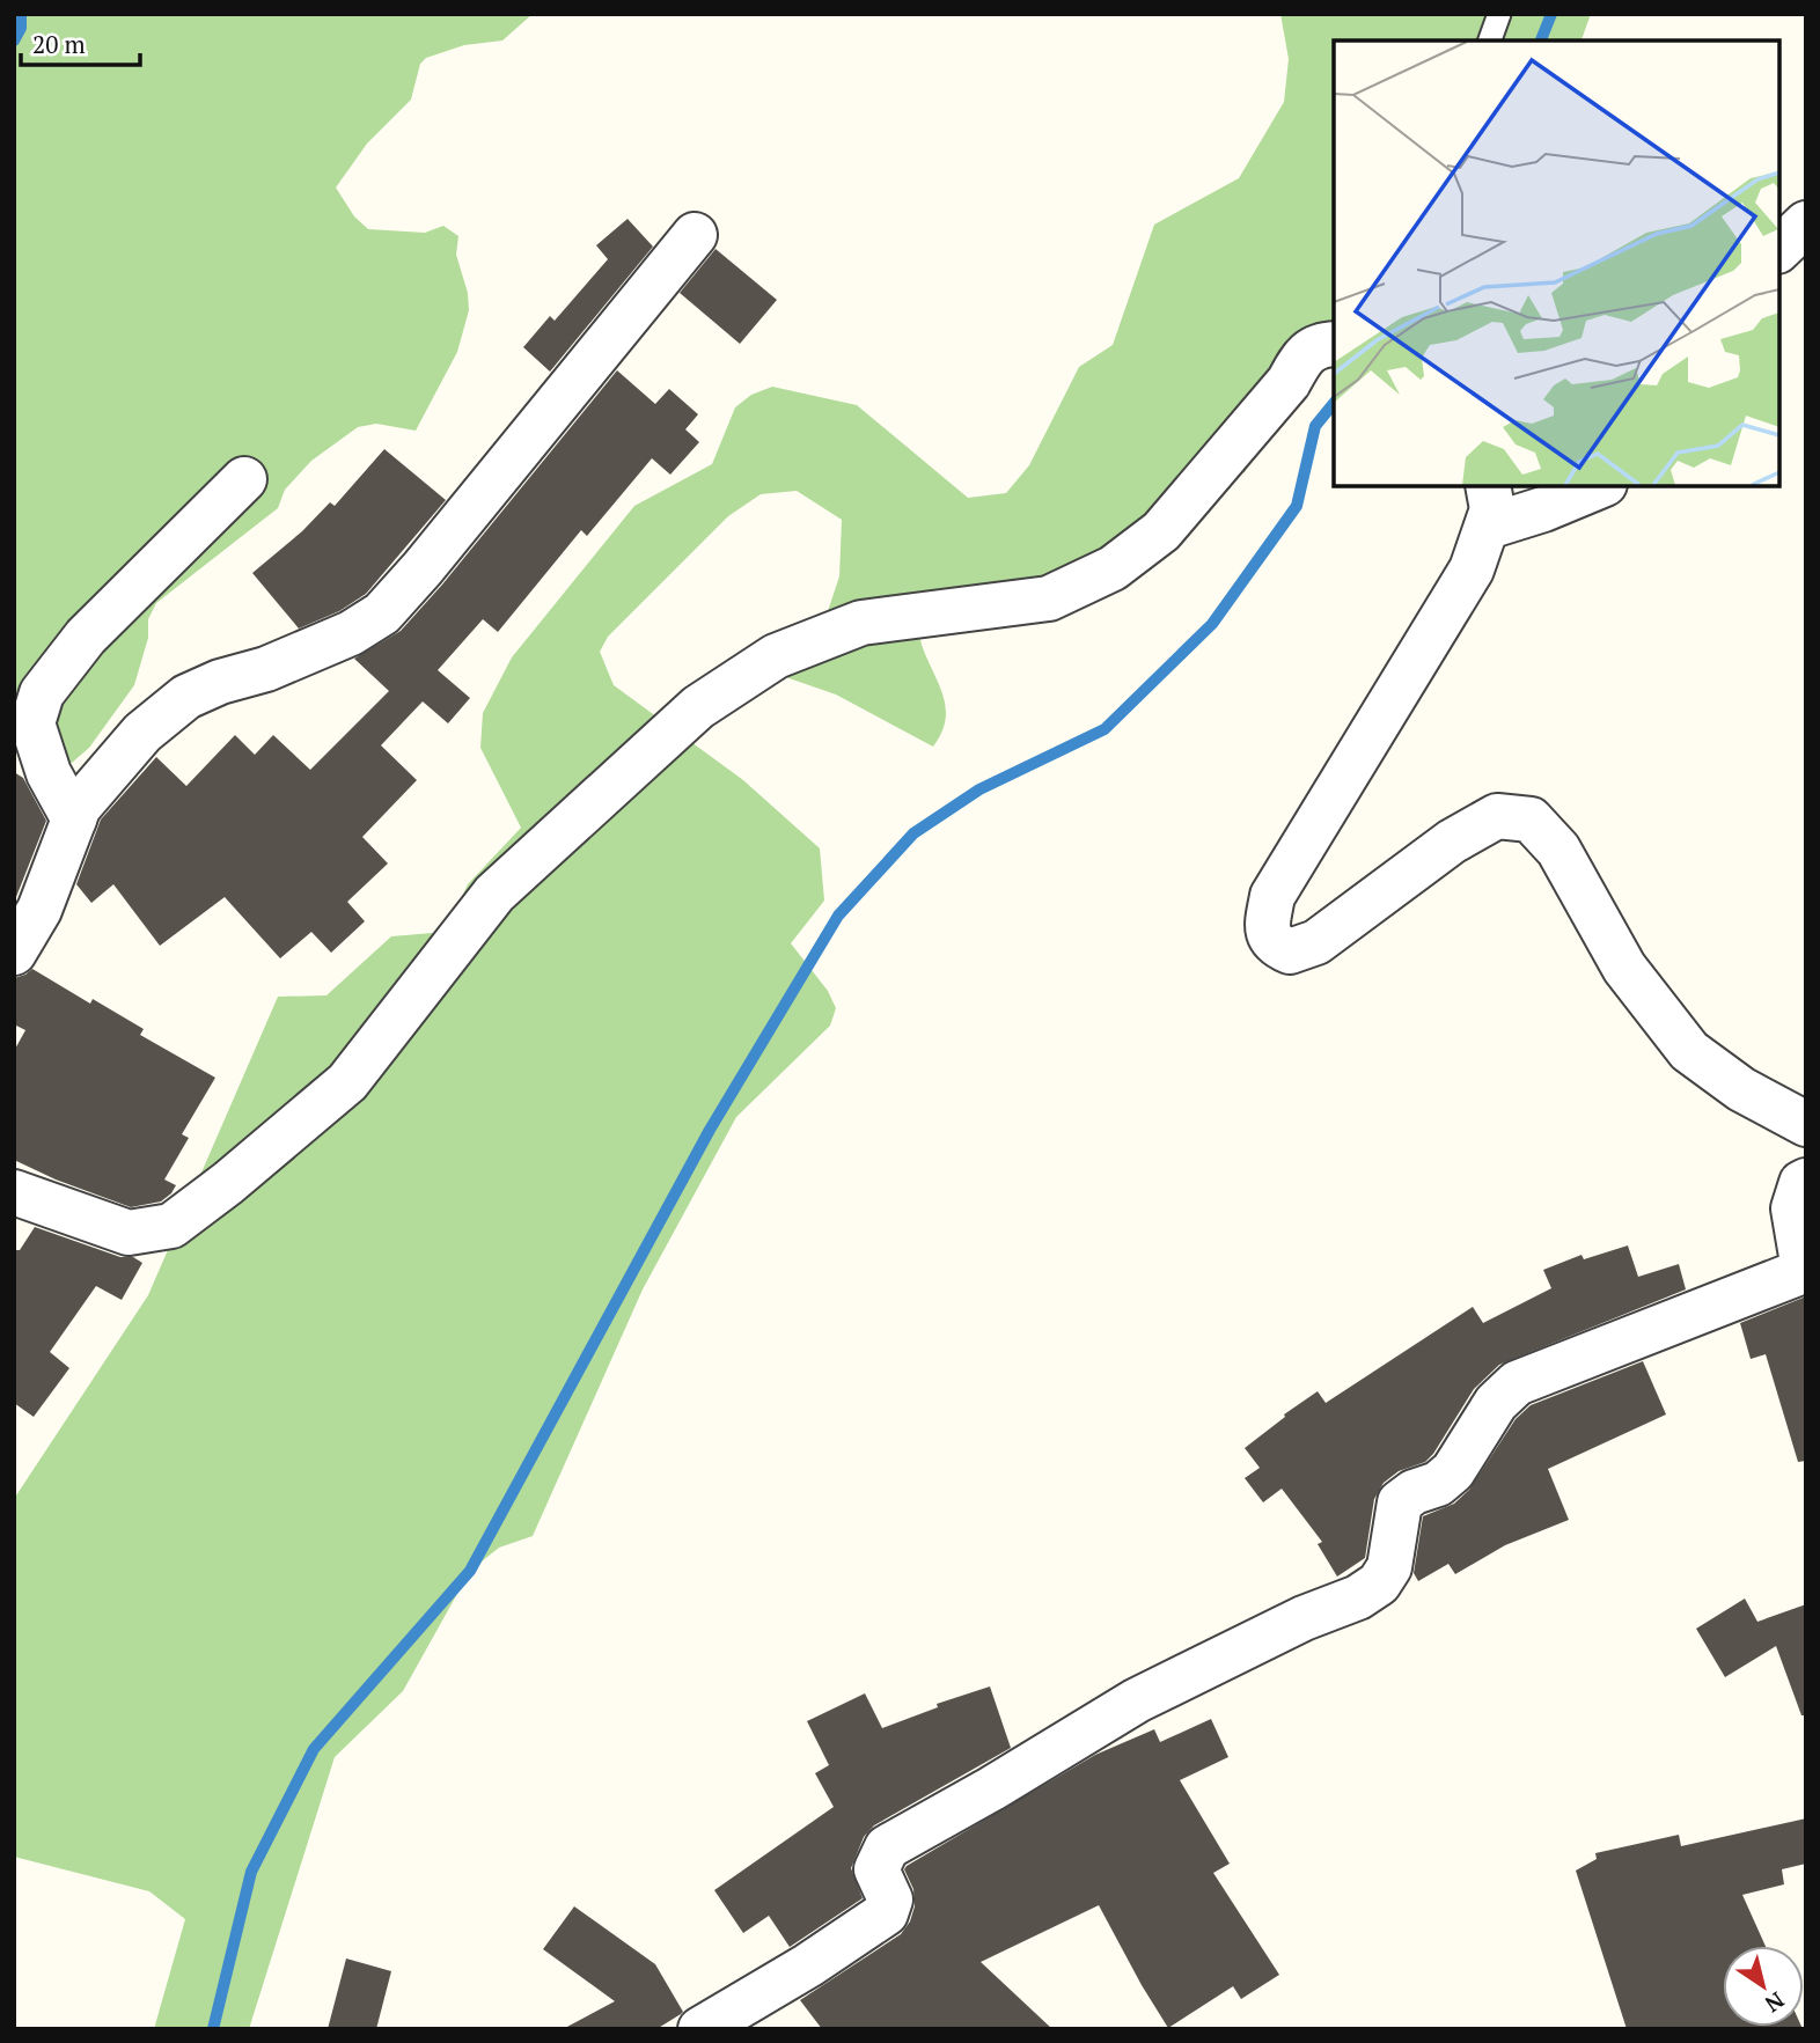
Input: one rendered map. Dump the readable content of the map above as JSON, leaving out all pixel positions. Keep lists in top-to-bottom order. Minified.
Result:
{"scale_bar":"20 m","north":"bottom right"}
